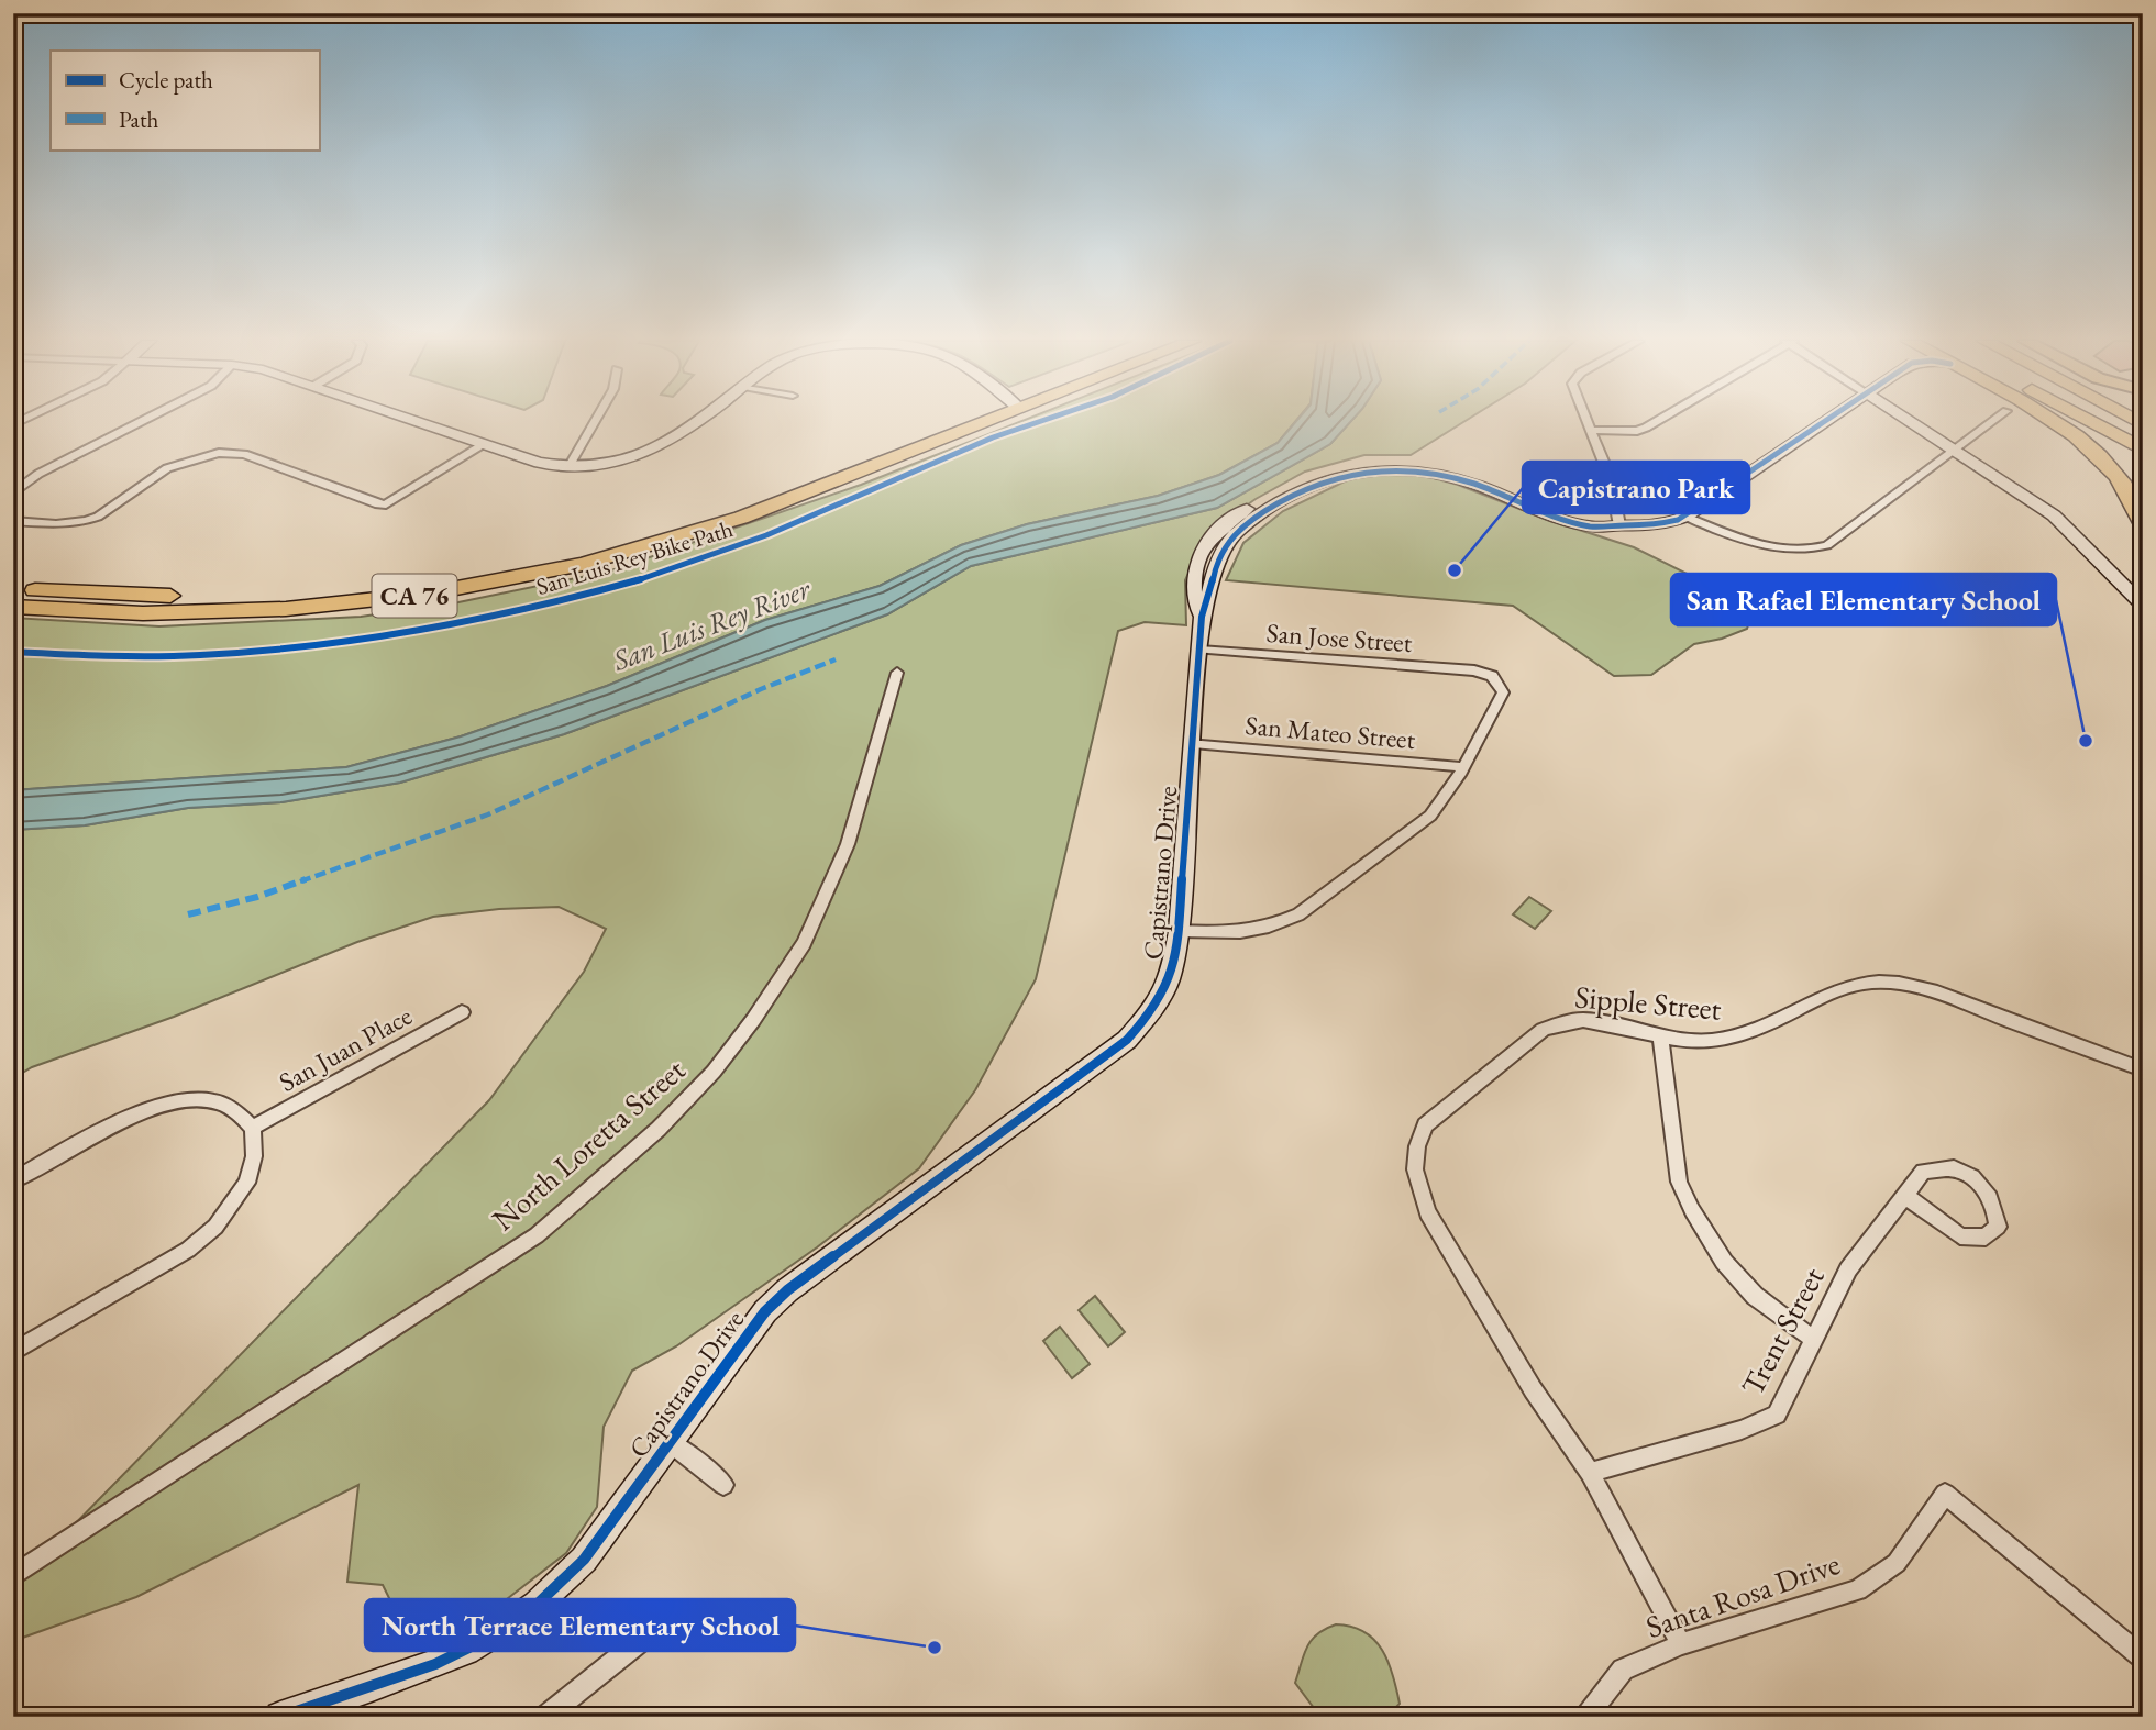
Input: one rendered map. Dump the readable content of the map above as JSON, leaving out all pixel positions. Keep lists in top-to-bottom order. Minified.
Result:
{"streets":{"highway":["CA 76"],"street":["San Jose Street","San Mateo Street","Capistrano Drive","Sipple Street","San Juan Place","North Loretta Street","Trent Street","Santa Rosa Drive"],"cycle path":["San Luis Rey Bike Path"]},"crossings":[["San Jose Street","San Mateo Street"],["San Jose Street","Capistrano Drive"],["San Mateo Street","Capistrano Drive"],["Sipple Street","Trent Street"],["Sipple Street","Santa Rosa Drive"]],"water":["San Luis Rey River"],"places":["Capistrano Park","San Rafael Elementary School","North Terrace Elementary School"],"legend":["Cycle path","Path"]}
